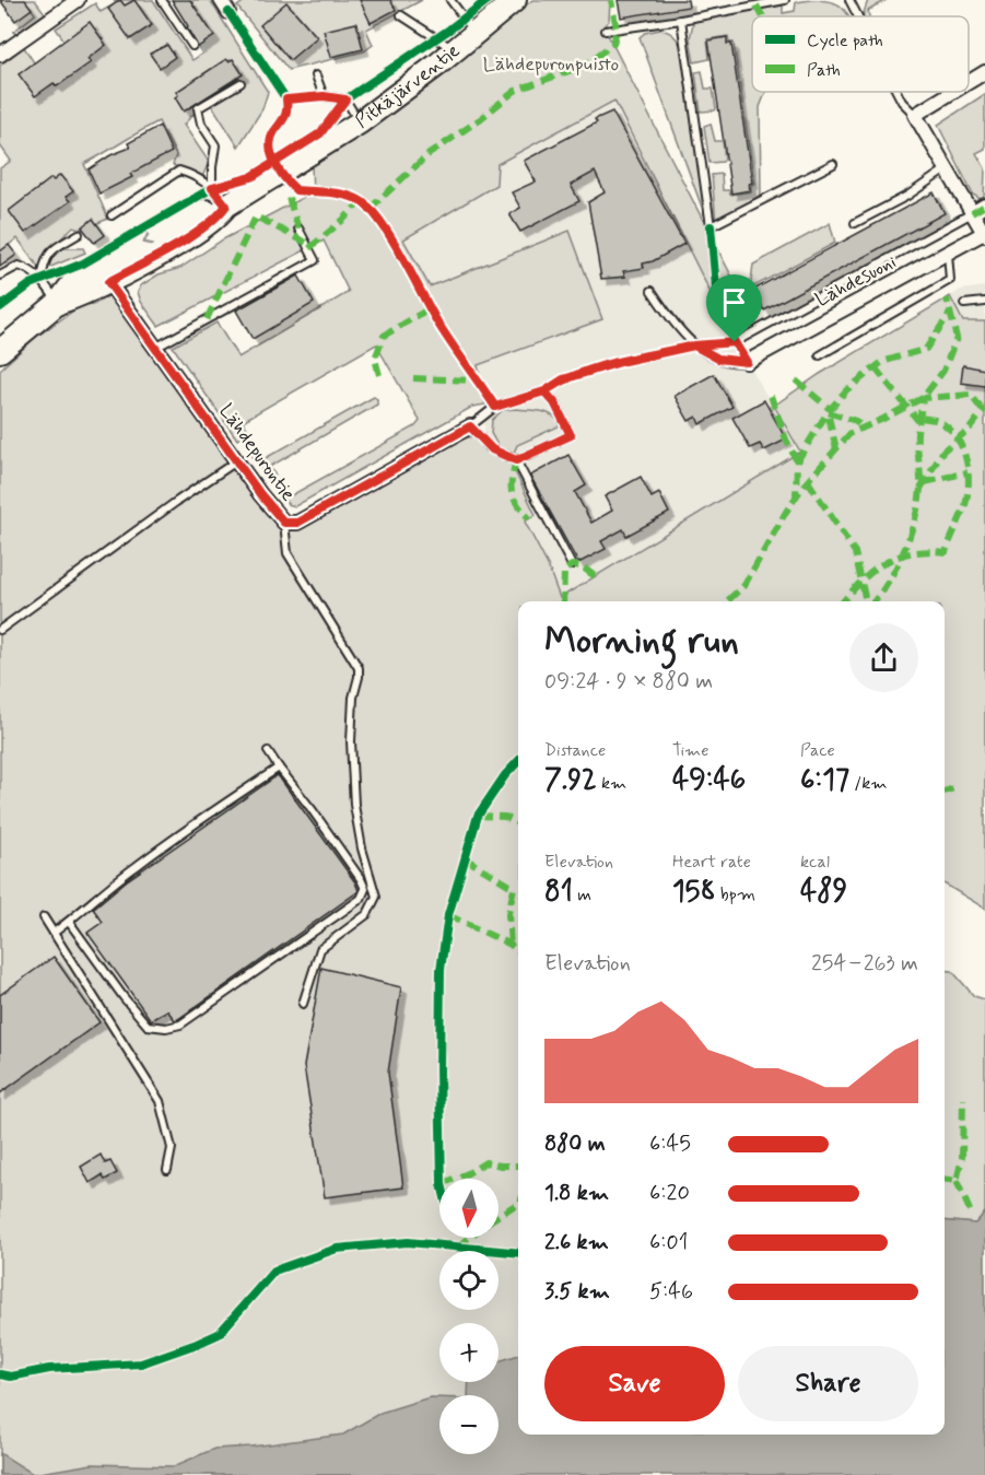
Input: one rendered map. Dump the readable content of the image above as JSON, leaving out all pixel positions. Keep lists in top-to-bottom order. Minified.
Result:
{"streets":{"main road":["Pitkäjärventie"],"street":["Lähdesuoni","Lähdepurontie"]},"crossings":[["Pitkäjärventie","Lähdepurontie"]],"parks":["Lähdepuronpuisto"],"legend":["Cycle path","Path"],"north":"bottom","page":{"heading":["Morning run","09:24 · 9 × 880 m"],"stats":[["Distance","7.92 km"],["Time","49:46"],["Pace","6:17 /km"],["Elevation","81 m"],["Heart rate","158 bpm"],["kcal","489"]],"chart":["Elevation","254–263 m"],"list":[{"name":"880 m","note":"6:45"},{"name":"1.8 km","note":"6:20"},{"name":"2.6 km","note":"6:01"},{"name":"3.5 km","note":"5:46"}],"map_buttons":["+","−"],"buttons":["Save","Share"]}}
